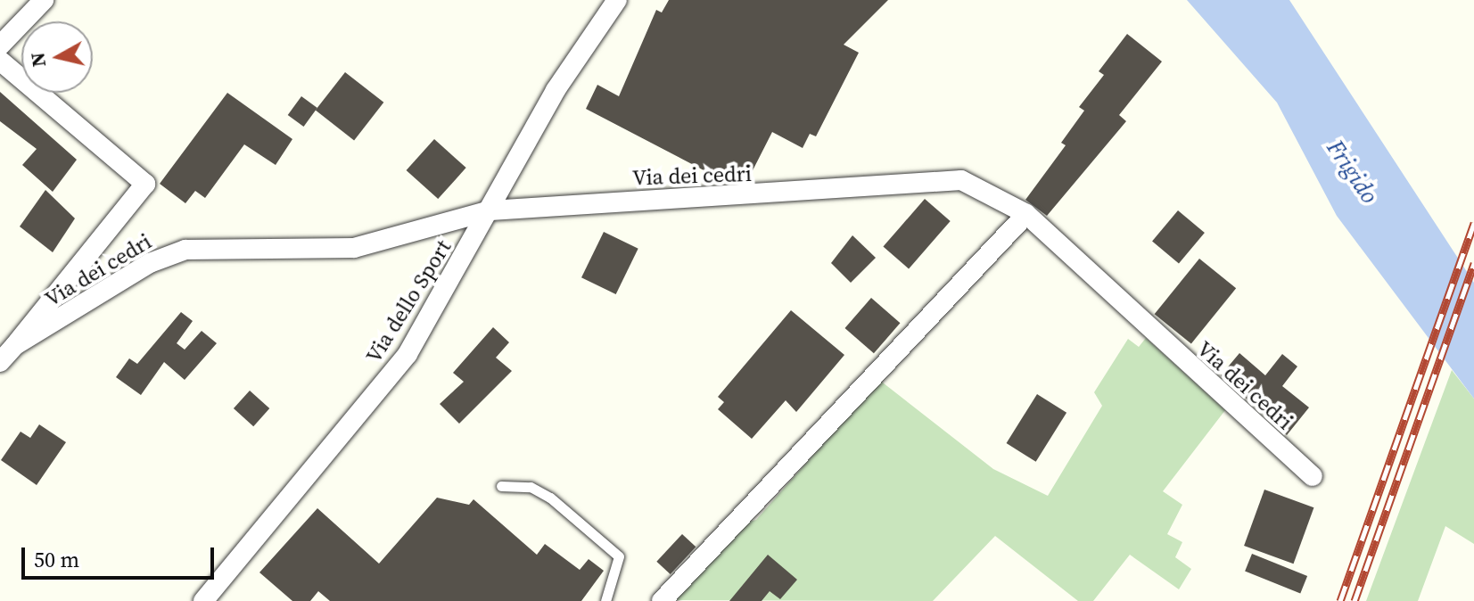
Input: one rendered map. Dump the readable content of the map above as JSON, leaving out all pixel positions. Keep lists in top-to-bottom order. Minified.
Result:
{"streets":{"street":["Via dei cedri","Via dello Sport"]},"crossings":[["Via dei cedri","Via dello Sport"]],"water":["Frigido"],"scale_bar":"50 m","north":"left"}
